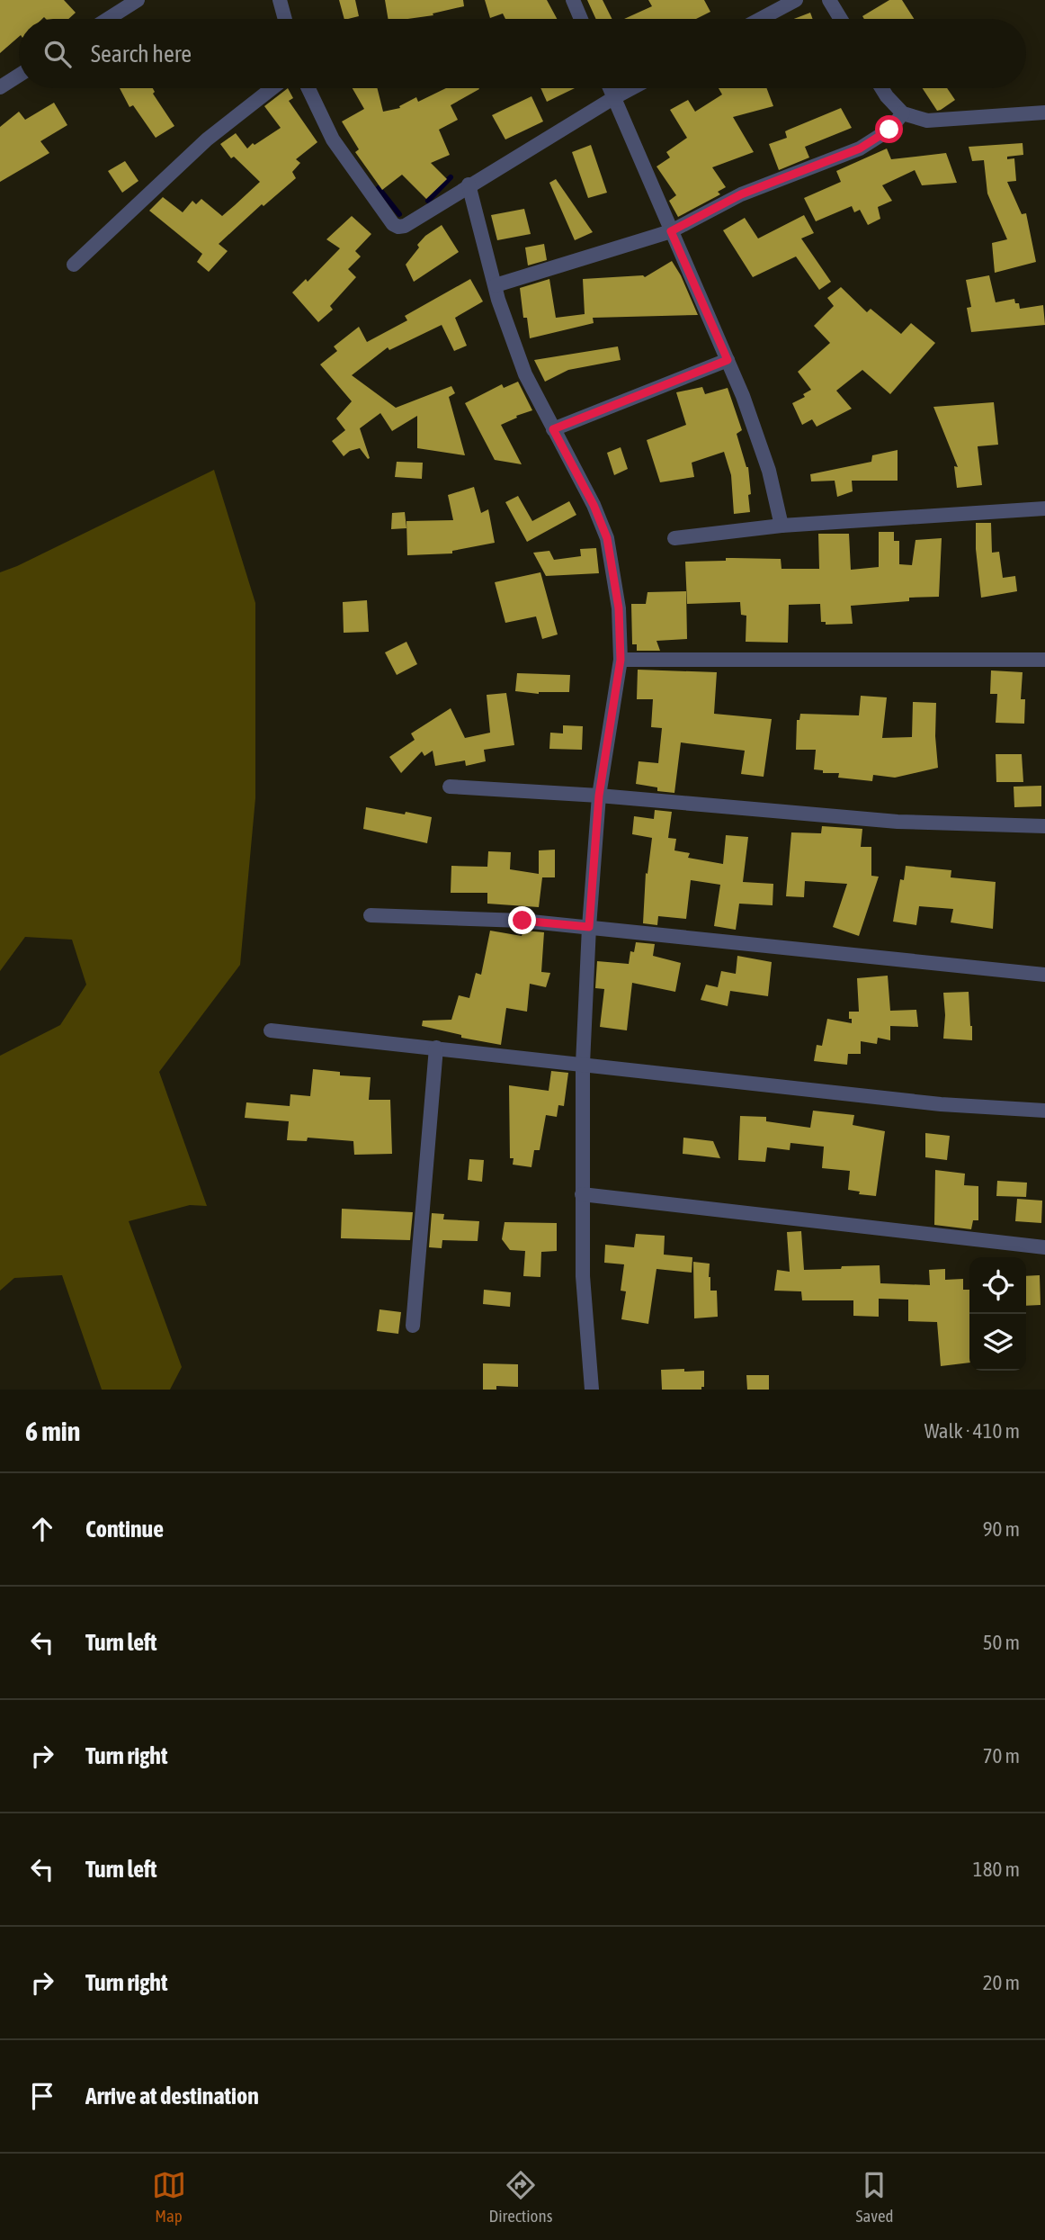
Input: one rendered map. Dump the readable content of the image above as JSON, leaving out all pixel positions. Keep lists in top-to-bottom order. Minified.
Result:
{"page":{"search":"Search here","heading":["6 min","Walk · 410 m"],"list":[["Continue","90 m"],["Turn left","50 m"],["Turn right","70 m"],["Turn left","180 m"],["Turn right","20 m"],"Arrive at destination"],"nav":["Map","Directions","Saved"]}}
